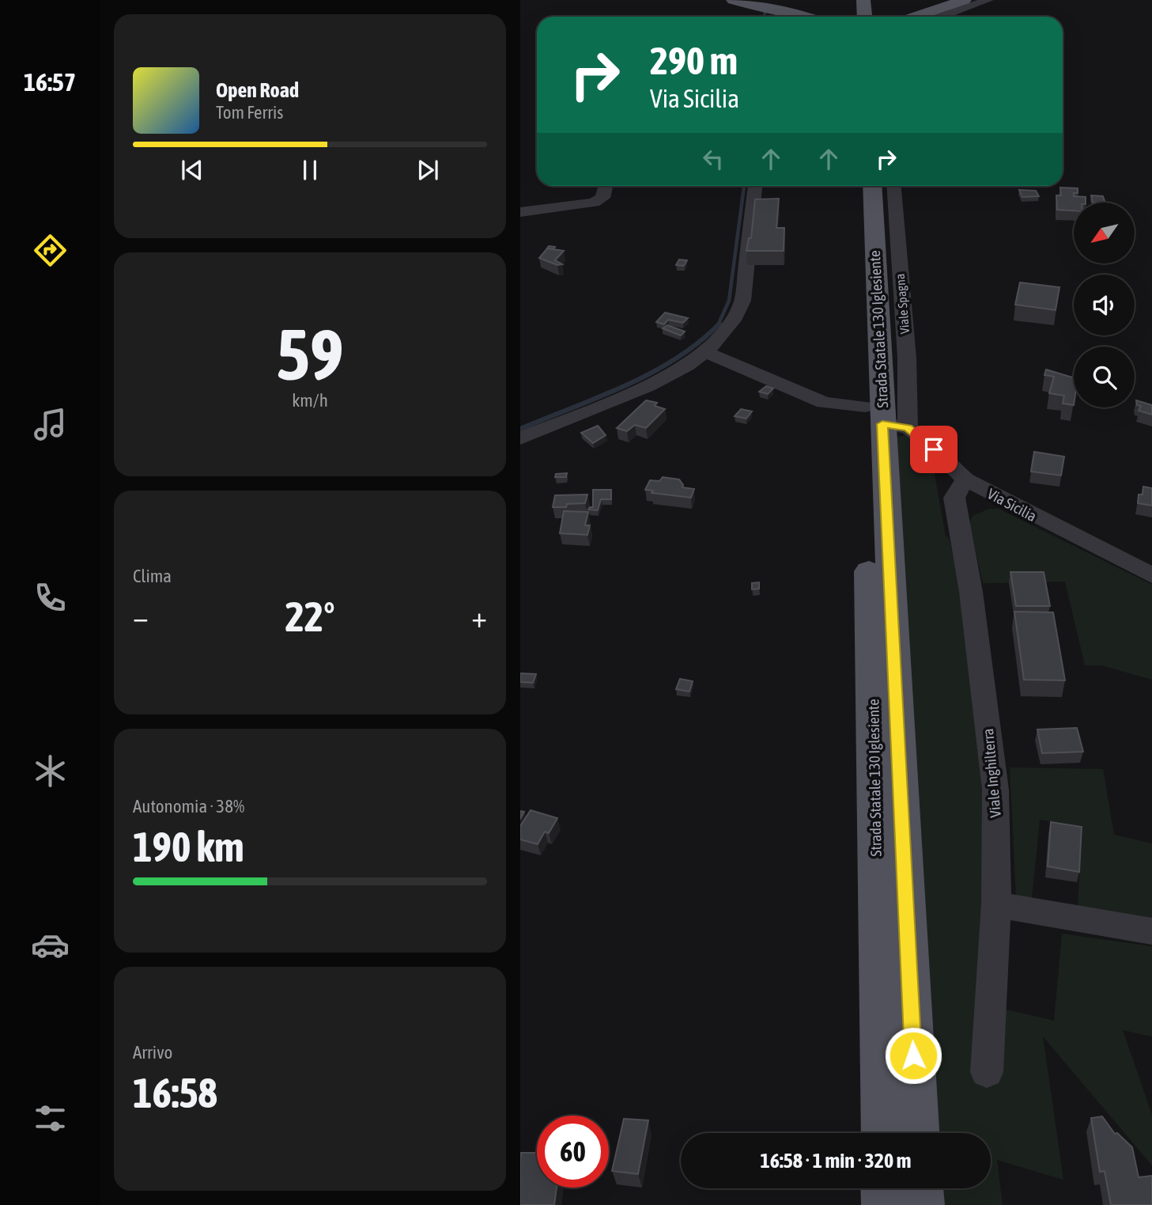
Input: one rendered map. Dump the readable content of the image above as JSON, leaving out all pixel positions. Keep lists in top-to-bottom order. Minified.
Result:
{"streets":{"main road":["Strada Statale 130 Iglesiente"],"street":["Viale Spagna","Via Sicilia","Viale Inghilterra"]},"crossings":[["Viale Spagna","Strada Statale 130 Iglesiente"],["Viale Spagna","Via Sicilia"],["Strada Statale 130 Iglesiente","Via Sicilia"],["Via Sicilia","Viale Inghilterra"]],"north":"bottom left","page":{"tabs":"16:57","turn":["290 m","Via Sicilia"],"song":["Open Road","Tom Ferris"],"tile":[["59","km/h"],"Clima",["Autonomia · 38%","190 km"],["Arrivo","16:58"]],"heat":["−","22°","+"],"limit":"60","trip":"16:58 · 1 min · 320 m"}}
